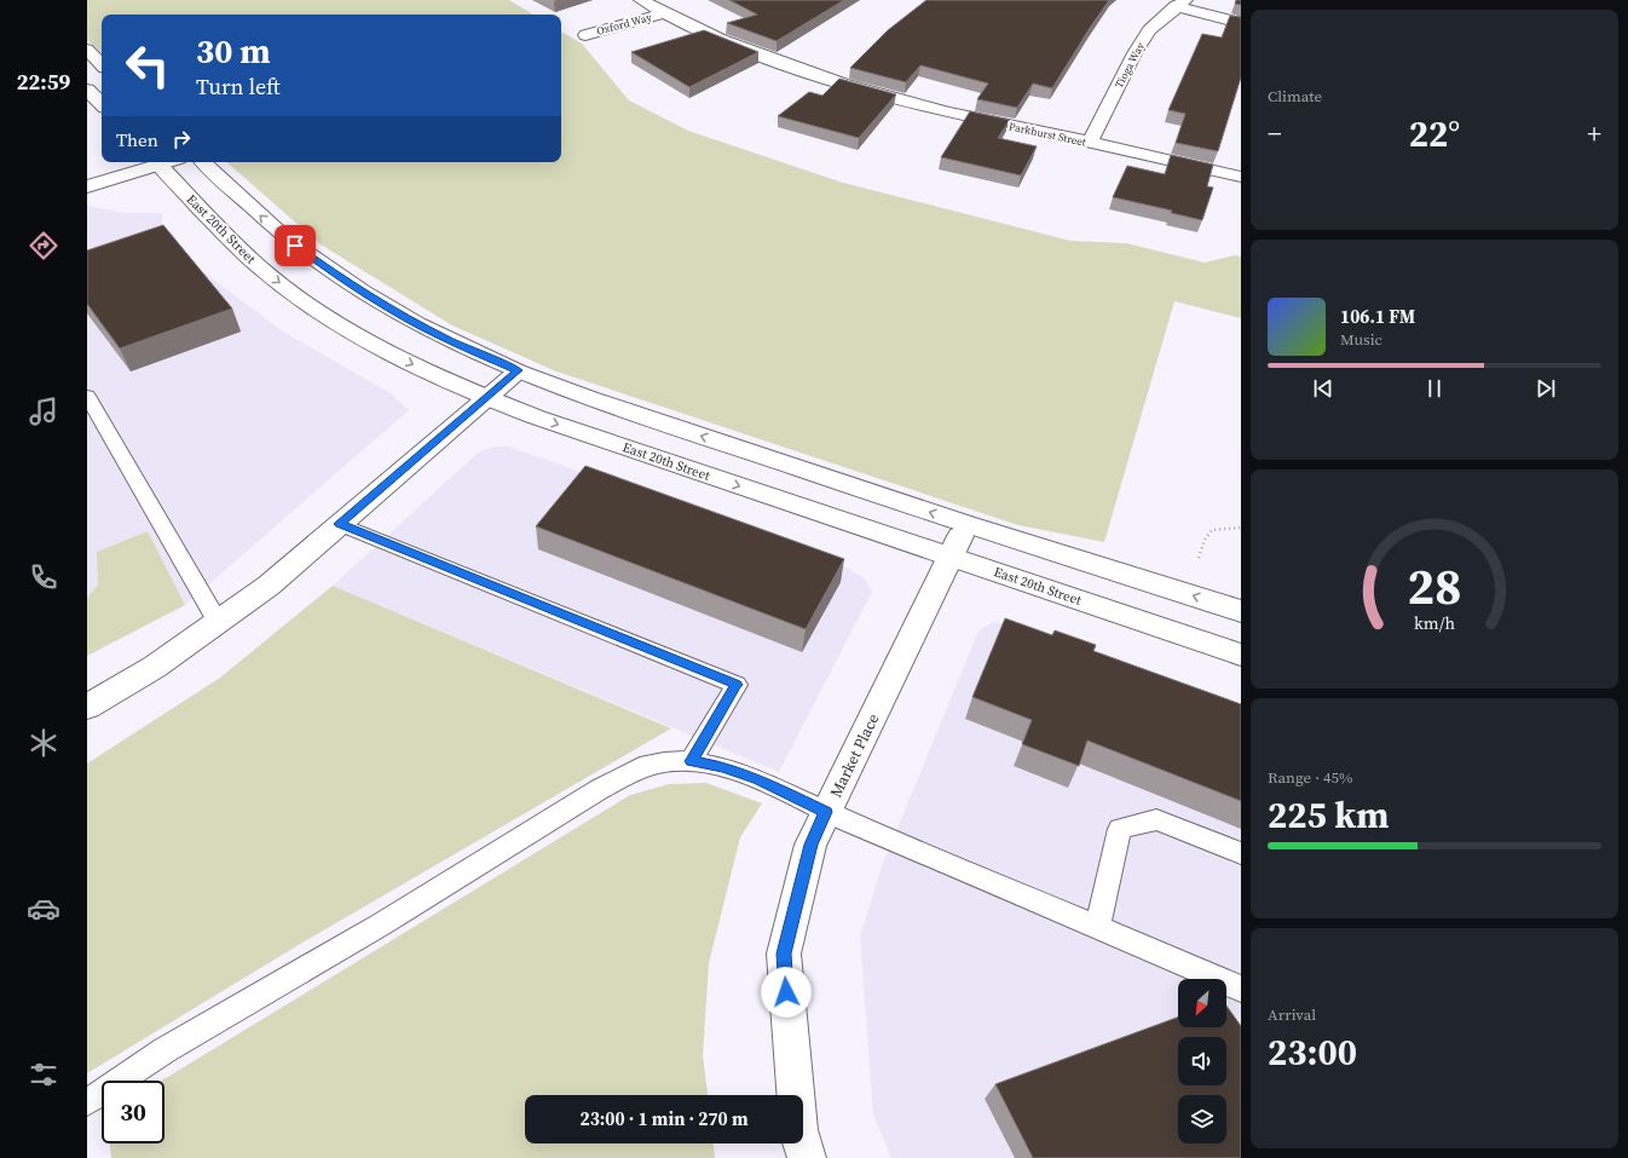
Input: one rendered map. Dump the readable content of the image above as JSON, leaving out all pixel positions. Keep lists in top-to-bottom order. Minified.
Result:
{"streets":{"street":["Oxford Way","Tioga Way","Parkhurst Street","East 20th Street","Market Place"]},"crossings":[["Oxford Way","Parkhurst Street"],["Tioga Way","Parkhurst Street"],["East 20th Street","Market Place"]],"north":"bottom left","page":{"tabs":"22:59","tile":["Climate",["Range · 45%","225 km"],["Arrival","23:00"]],"turn":["30 m","Turn left"],"heat":["−","22°","+"],"then":"Then","song":["106.1 FM","Music"],"limit":"30","trip":"23:00 · 1 min · 270 m","gauge":["28","km/h"]}}
